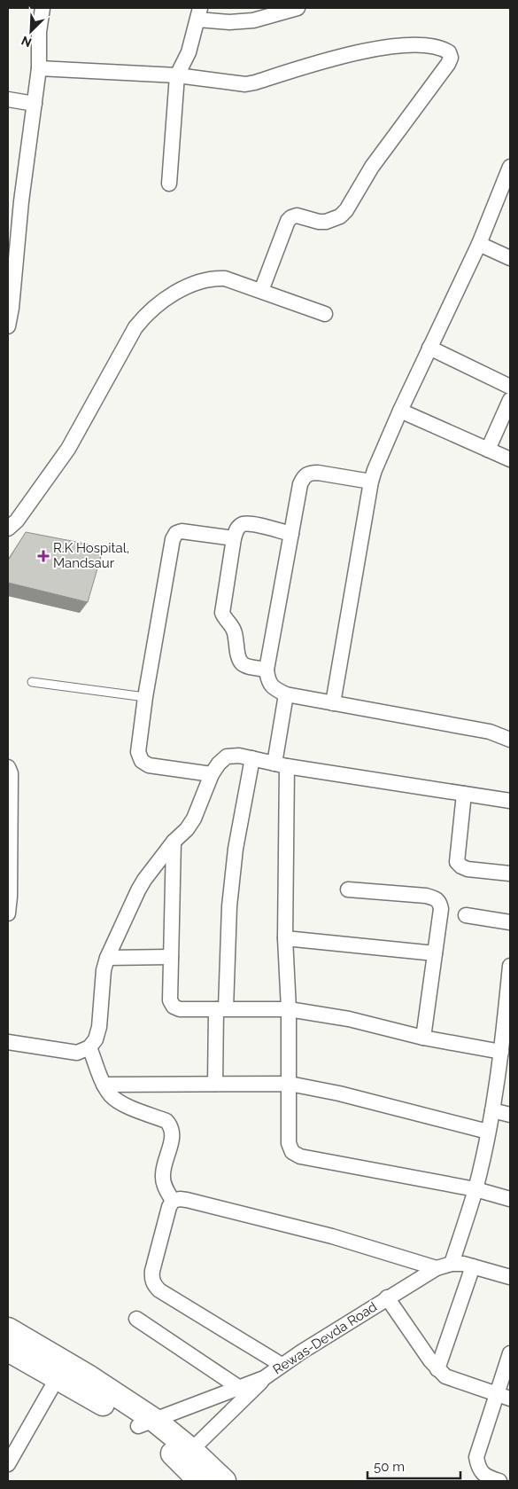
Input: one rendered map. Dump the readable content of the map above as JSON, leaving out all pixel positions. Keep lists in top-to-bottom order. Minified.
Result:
{"streets":{"street":["Rewas-Devda Road"]},"places":{"health":["R.K Hospital, Mandsaur"]},"scale_bar":"50 m","north":"bottom left"}
